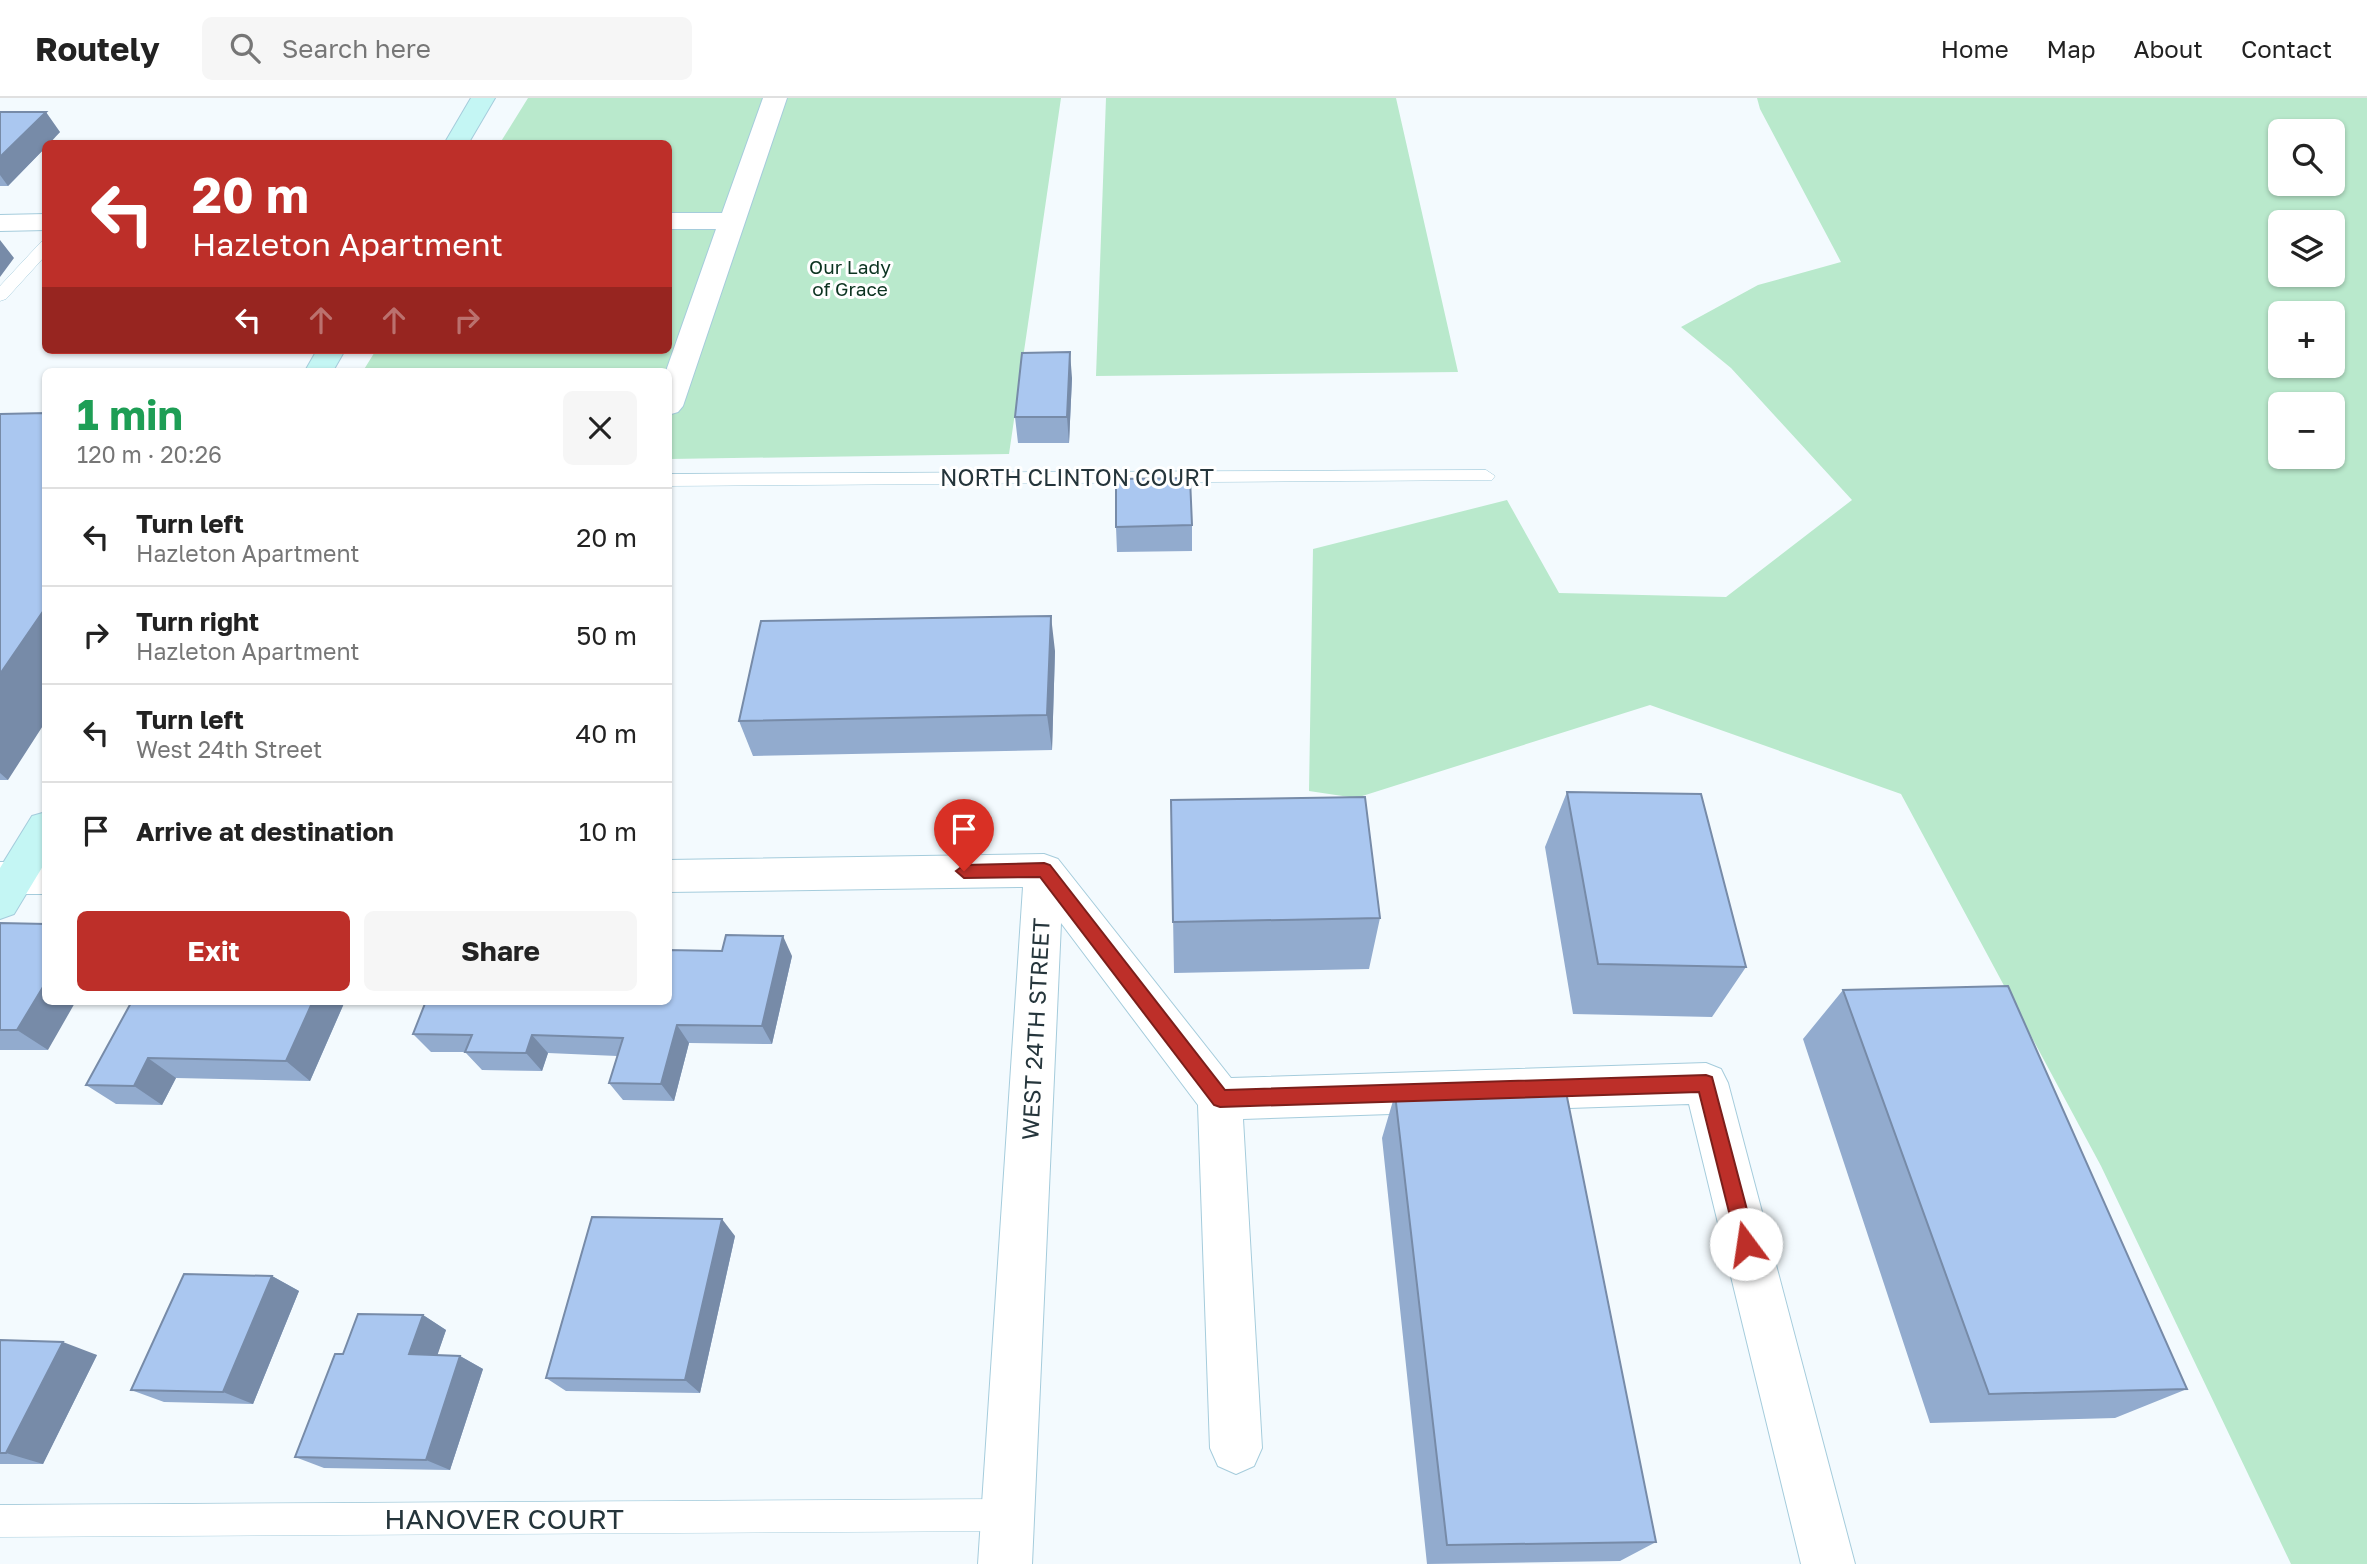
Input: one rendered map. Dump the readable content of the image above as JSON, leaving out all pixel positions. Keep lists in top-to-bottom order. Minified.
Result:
{"streets":{"street":["WEST 24TH STREET"],"lane":["NORTH CLINTON COURT","HANOVER COURT"]},"crossings":[["WEST 24TH STREET","HANOVER COURT"]],"parks":["Our Lady of Grace"],"page":{"header":"Routely","search":"Search here","nav":["Home","Map","About","Contact"],"map_buttons":["+","−"],"turn":["20 m","Hazleton Apartment"],"heading":["1 min","120 m · 20:26"],"list":[{"name":"Turn left","note":"Hazleton Apartment","value":"20 m"},{"name":"Turn right","note":"Hazleton Apartment","value":"50 m"},{"name":"Turn left","note":"West 24th Street","value":"40 m"},{"name":"Arrive at destination","value":"10 m"}],"buttons":["Exit","Share"]}}
